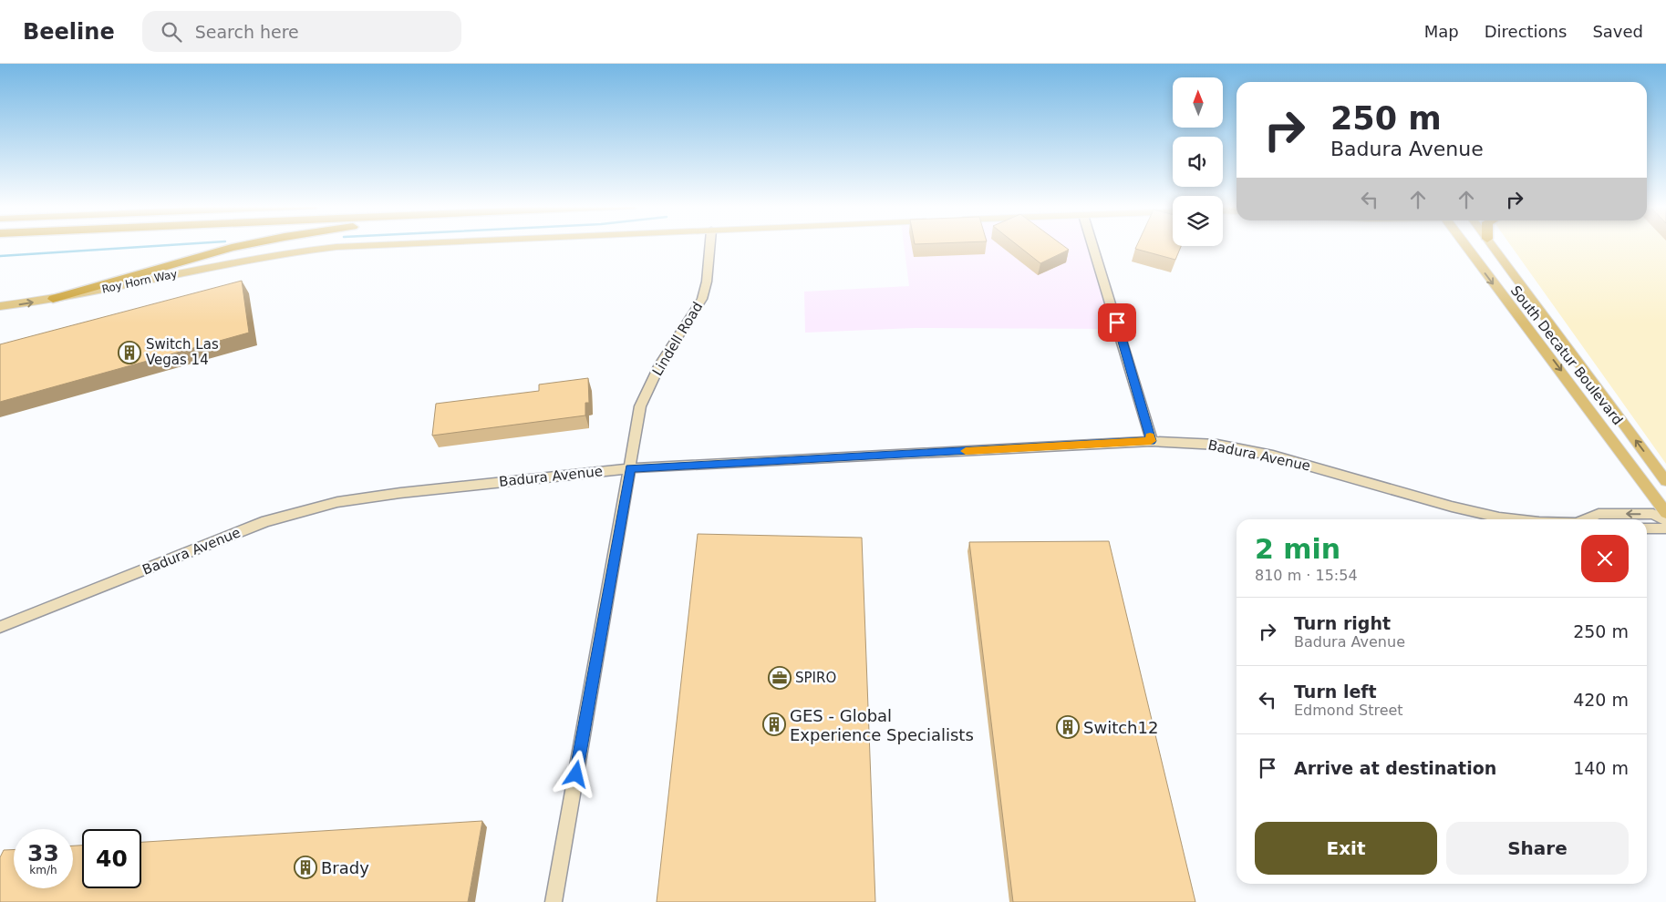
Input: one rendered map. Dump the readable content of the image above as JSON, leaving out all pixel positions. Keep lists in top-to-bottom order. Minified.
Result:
{"streets":{"main road":["Roy Horn Way","Lindell Road","South Decatur Boulevard","Badura Avenue"]},"crossings":[["Lindell Road","Badura Avenue"]],"places":{"building":["Switch Las Vegas 14","GES - Global Experience Specialists","Switch12","Brady"],"office":["SPIRO"]},"north":"top","page":{"header":"Beeline","search":"Search here","nav":["Map","Directions","Saved"],"turn":["250 m","Badura Avenue"],"heading":["2 min","810 m · 15:54"],"list":[{"name":"Turn right","note":"Badura Avenue","value":"250 m"},{"name":"Turn left","note":"Edmond Street","value":"420 m"},{"name":"Arrive at destination","value":"140 m"}],"buttons":["Exit","Share"],"speed":"33 km/h","limit":"40"}}
